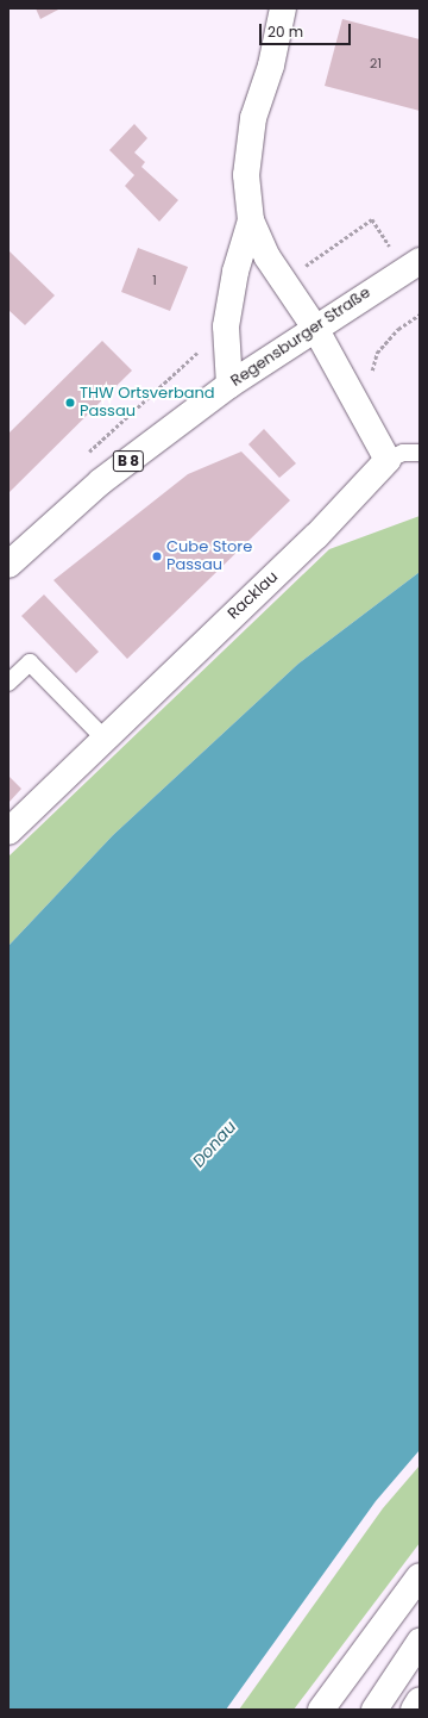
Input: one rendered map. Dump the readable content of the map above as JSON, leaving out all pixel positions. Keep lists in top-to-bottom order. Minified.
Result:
{"streets":{"street":["Regensburger Straße","B 8","Racklau"]},"water":["Donau"],"places":["THW Ortsverband Passau","Cube Store Passau"],"house_numbers":["21","1"],"scale_bar":"20 m"}
